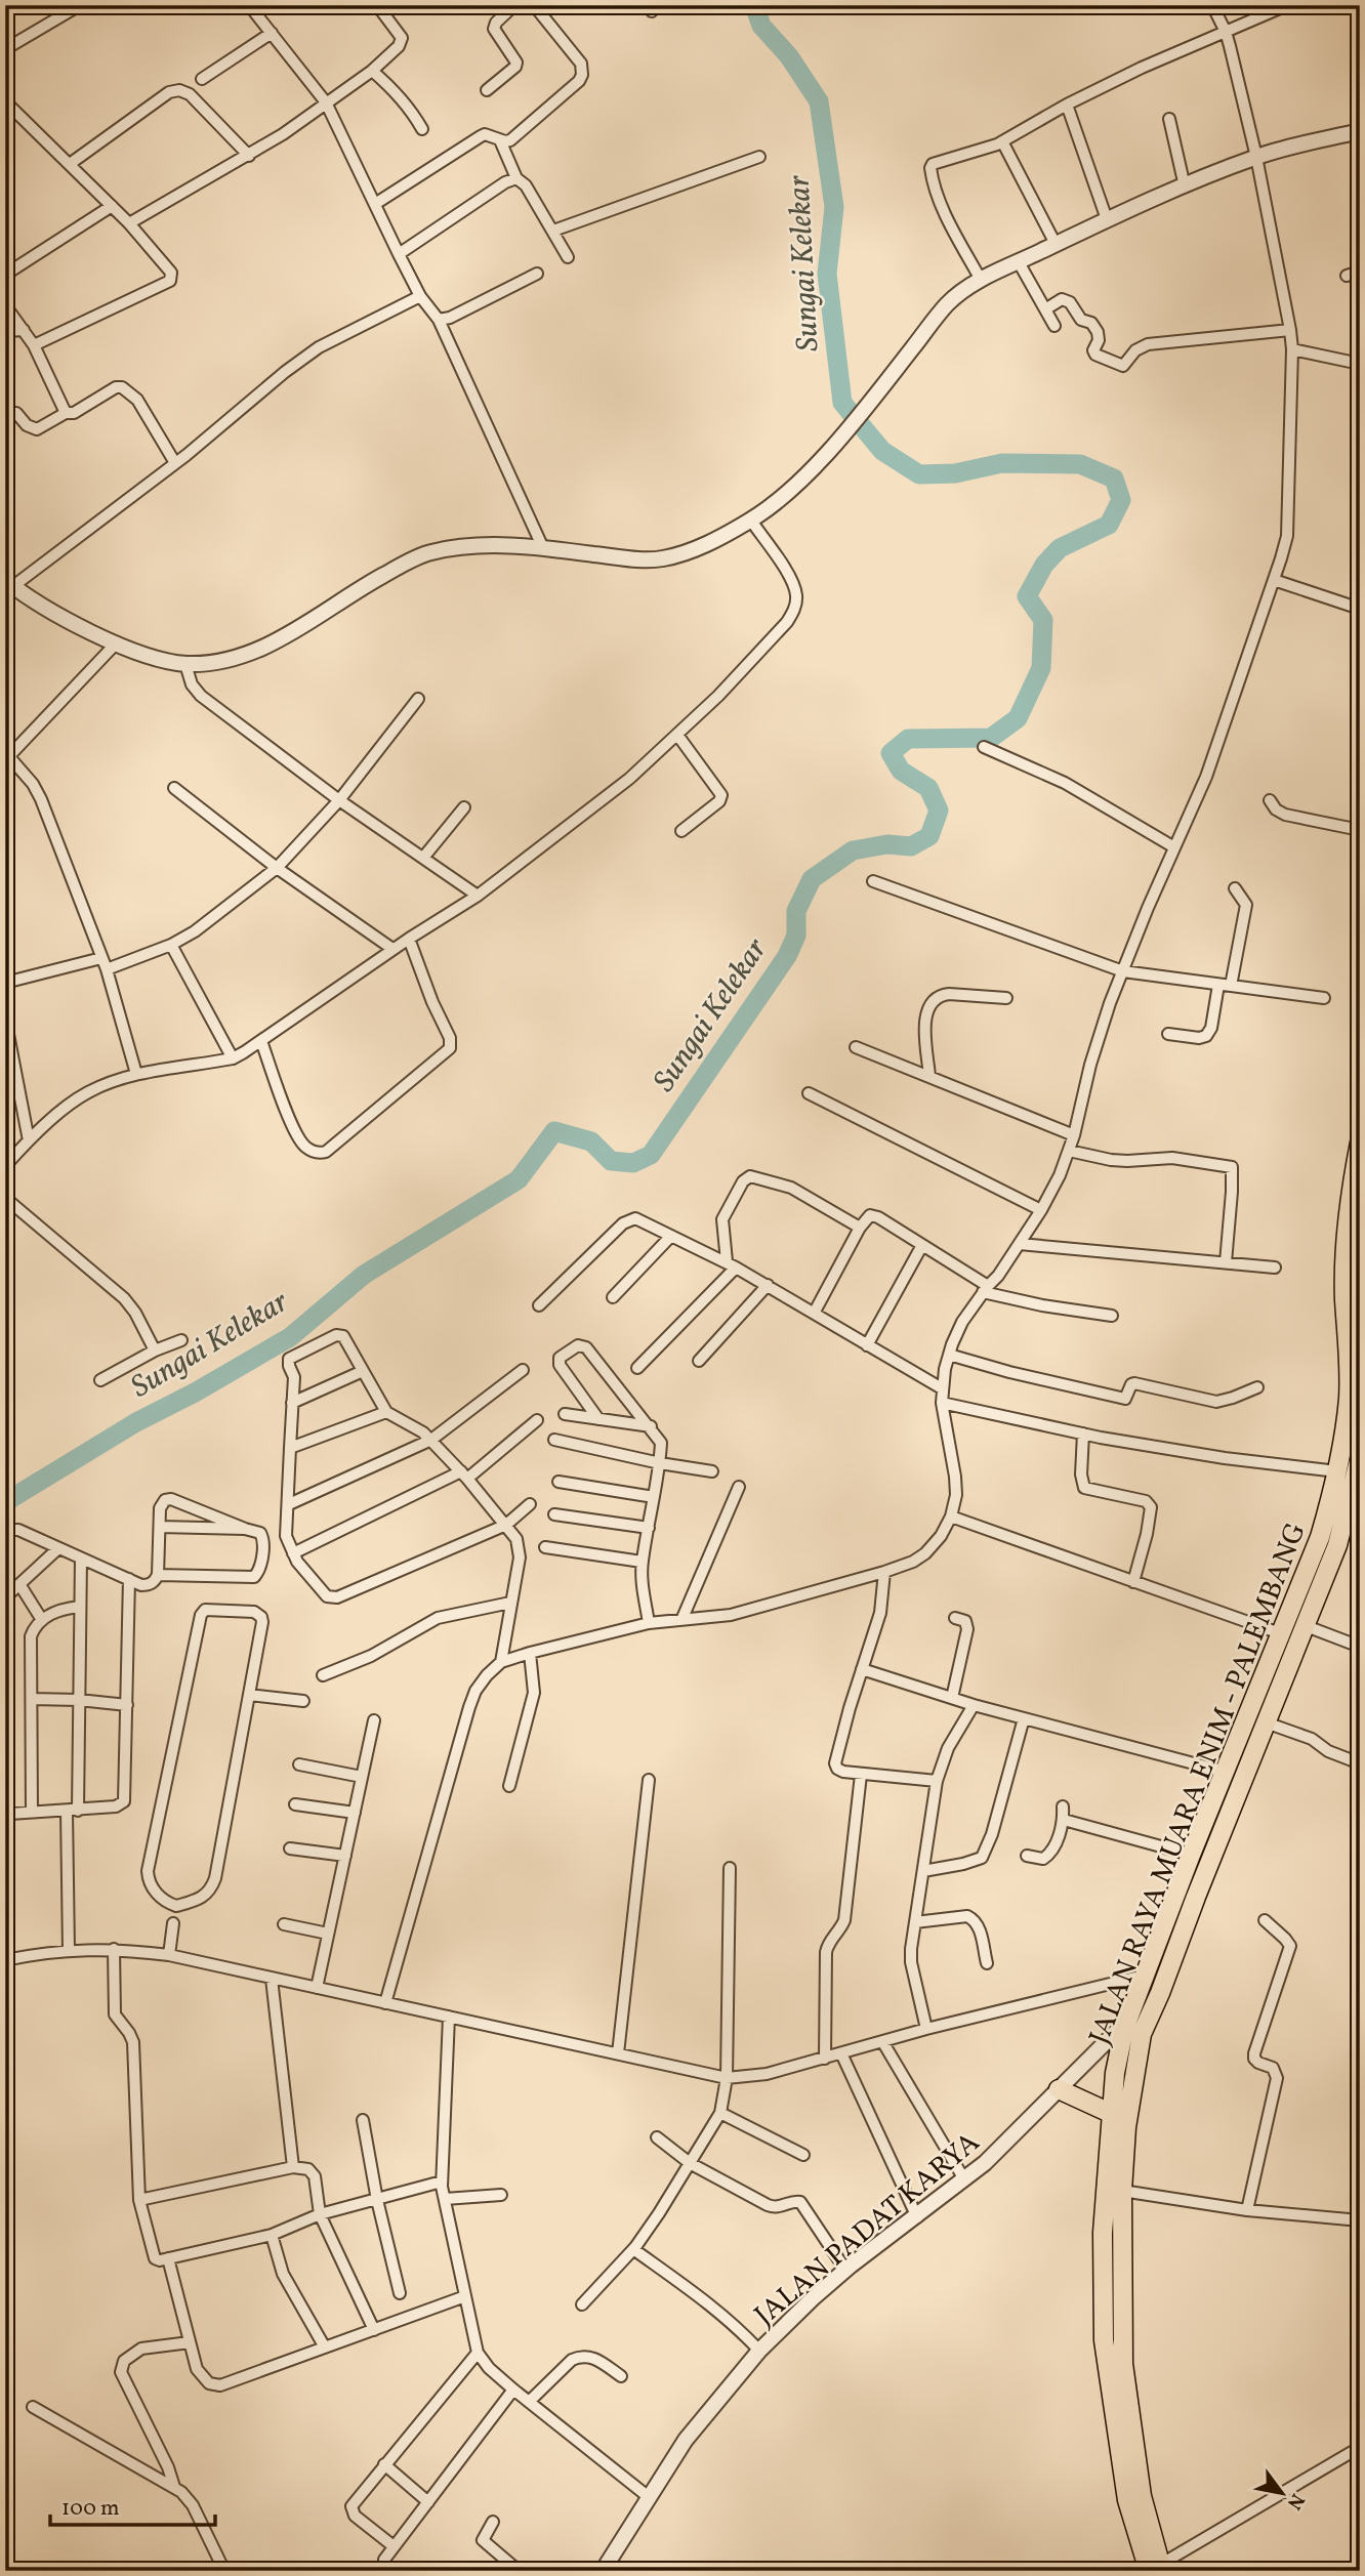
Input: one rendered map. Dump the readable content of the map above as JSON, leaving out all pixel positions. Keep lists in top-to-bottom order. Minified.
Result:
{"streets":{"main road":["JALAN RAYA MUARA ENIM - PALEMBANG"],"street":["JALAN PADAT KARYA"]},"crossings":[["JALAN RAYA MUARA ENIM - PALEMBANG","JALAN PADAT KARYA"]],"water":["Sungai Kelekar"],"scale_bar":"100 m","north":"bottom right"}
